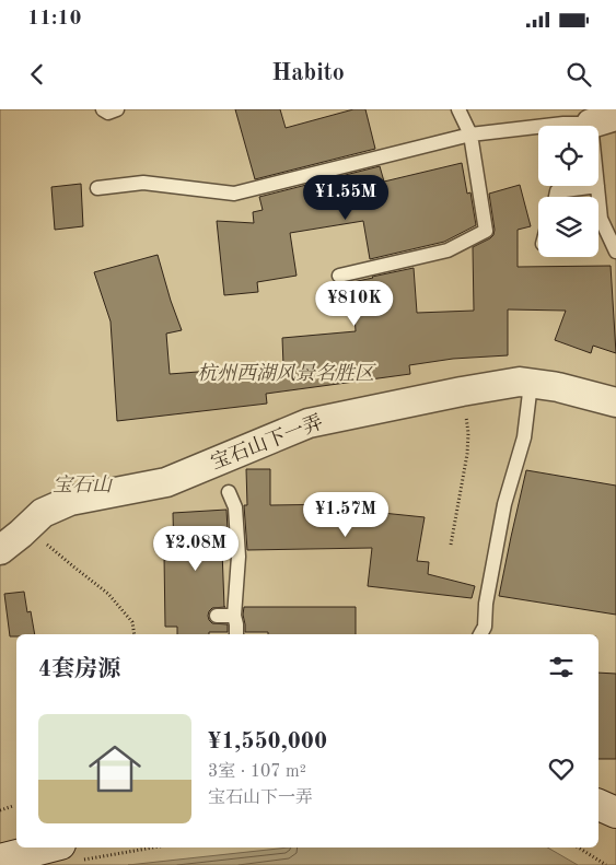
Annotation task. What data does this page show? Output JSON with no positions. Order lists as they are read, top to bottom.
{
  "streets": {
    "street": ["宝石山下一弄"]
  },
  "parks": ["杭州西湖风景名胜区", "宝石山"],
  "page": {
    "status": "11:10",
    "header": "Habito",
    "price": [
      "¥1.55M",
      "¥810K",
      "¥1.57M",
      "¥2.08M"
    ],
    "heading": "4套房源",
    "list": [
      {
        "name": "¥1,550,000",
        "note": "3室 · 107 m² · 宝石山下一弄"
      }
    ]
  }
}
